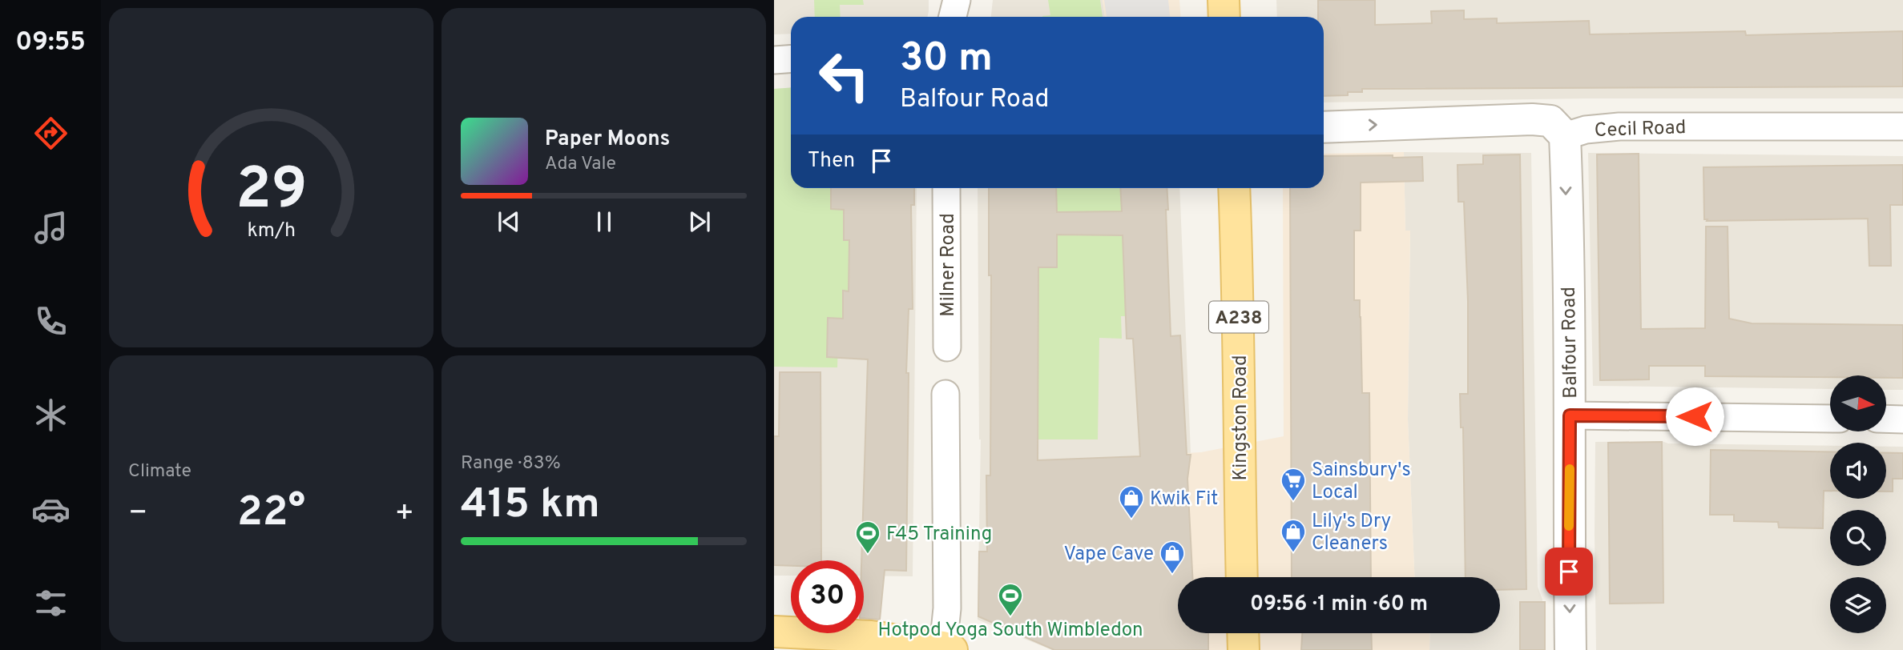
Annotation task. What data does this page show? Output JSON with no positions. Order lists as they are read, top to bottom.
{
  "streets": {
    "main road": ["A238", "Kingston Road"],
    "street": ["Cecil Road", "Milner Road", "Balfour Road"]
  },
  "crossings": [
    ["Cecil Road", "Balfour Road"]
  ],
  "one_way": ["Cecil Road", "Balfour Road"],
  "places": {
    "supermarket": ["Sainsbury's Local"],
    "shop": ["Kwik Fit", "Lily's Dry Cleaners", "Vape Cave"],
    "sports": ["F45 Training", "Hotpod Yoga South Wimbledon"]
  },
  "north": "right",
  "page": {
    "tabs": "09:55",
    "turn": ["30 m", "Balfour Road"],
    "song": ["Paper Moons", "Ada Vale"],
    "then": "Then",
    "tile": [
      "Climate",
      ["Range · 83%", "415 km"]
    ],
    "heat": ["−", "22°", "+"],
    "limit": "30",
    "trip": "09:56 · 1 min · 60 m",
    "gauge": ["29", "km/h"]
  }
}
